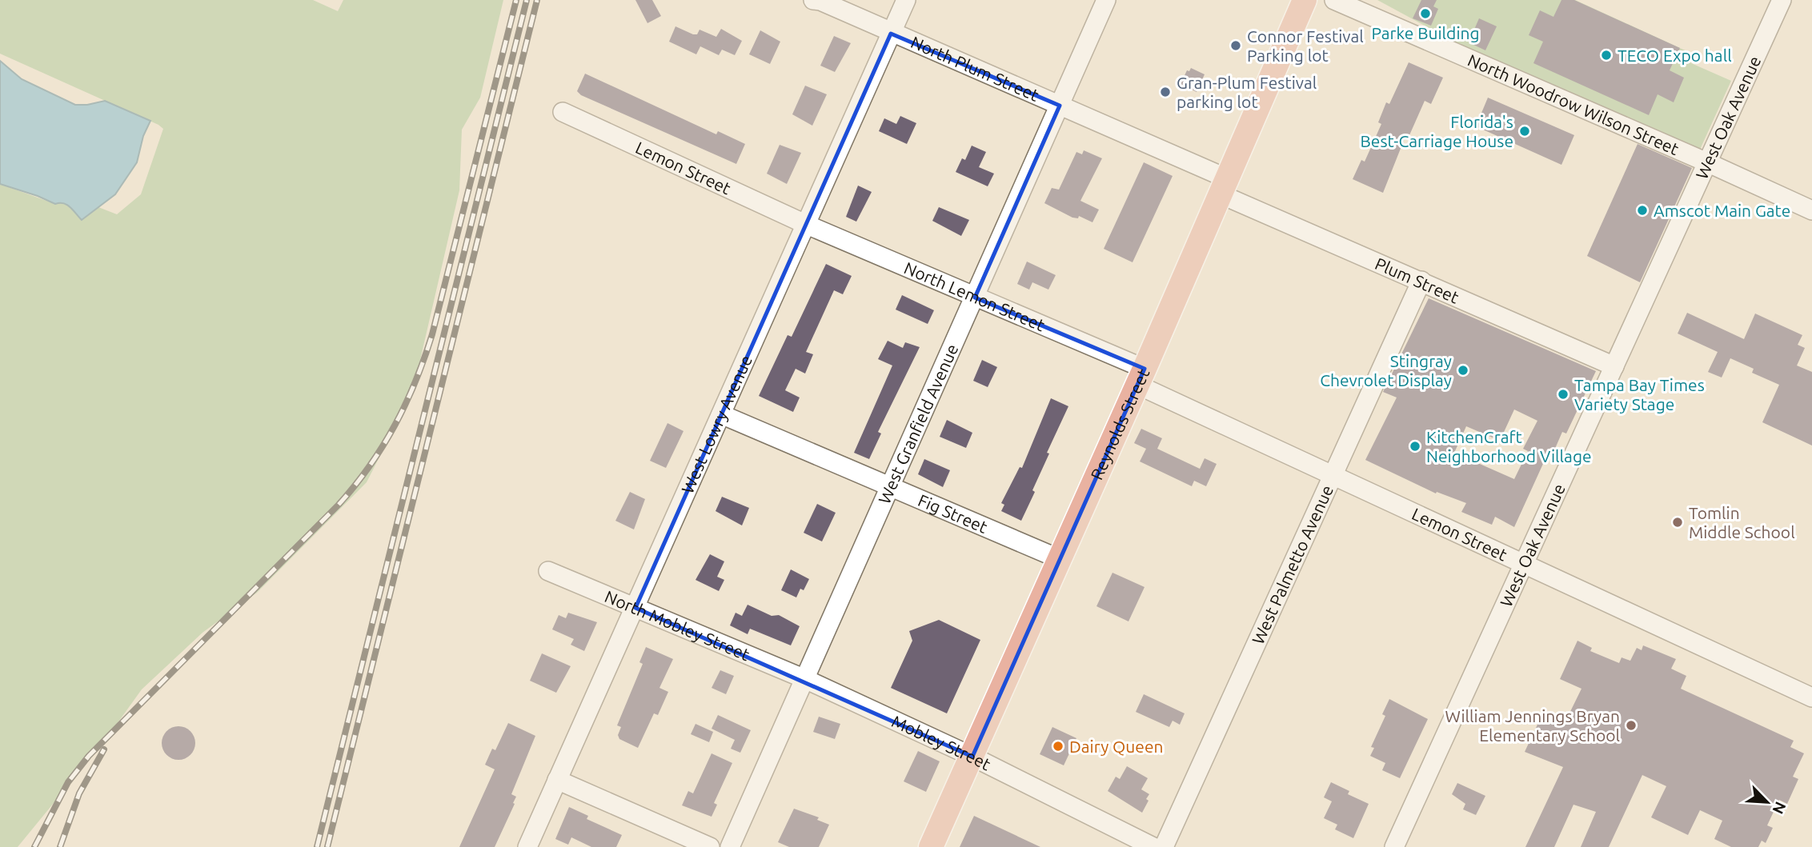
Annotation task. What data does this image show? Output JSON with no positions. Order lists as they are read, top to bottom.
{
  "streets": {
    "main road": ["Reynolds Street"],
    "street": [
      "North Plum Street",
      "North Woodrow Wilson Street",
      "West Oak Avenue",
      "Lemon Street",
      "Plum Street",
      "North Lemon Street",
      "West Granfield Avenue",
      "West Lowry Avenue",
      "Fig Street",
      "West Palmetto Avenue",
      "North Mobley Street",
      "Mobley Street"
    ]
  },
  "crossings": [
    ["North Plum Street", "Plum Street"],
    ["North Plum Street", "West Granfield Avenue"],
    ["North Plum Street", "West Lowry Avenue"],
    ["North Woodrow Wilson Street", "West Oak Avenue"],
    ["West Oak Avenue", "Lemon Street"],
    ["West Oak Avenue", "Plum Street"],
    ["Lemon Street", "North Lemon Street"],
    ["Lemon Street", "West Lowry Avenue"],
    ["Lemon Street", "Reynolds Street"],
    ["Lemon Street", "West Palmetto Avenue"],
    ["Plum Street", "West Granfield Avenue"],
    ["Plum Street", "Reynolds Street"],
    ["Plum Street", "West Palmetto Avenue"],
    ["North Lemon Street", "West Granfield Avenue"],
    ["North Lemon Street", "West Lowry Avenue"],
    ["North Lemon Street", "Reynolds Street"],
    ["West Granfield Avenue", "Fig Street"],
    ["West Granfield Avenue", "North Mobley Street"],
    ["West Granfield Avenue", "Mobley Street"],
    ["West Lowry Avenue", "Fig Street"],
    ["West Lowry Avenue", "North Mobley Street"],
    ["Reynolds Street", "Fig Street"],
    ["Reynolds Street", "Mobley Street"],
    ["North Mobley Street", "Mobley Street"]
  ],
  "places": [
    "Parke Building",
    "Connor Festival Parking lot",
    "TECO Expo hall",
    "Gran-Plum Festival parking lot",
    "Florida's Best-Carriage House",
    "Amscot Main Gate",
    "Stingray Chevrolet Display",
    "Tampa Bay Times Variety Stage",
    "KitchenCraft Neighborhood Village",
    "Tomlin Middle School",
    "William Jennings Bryan Elementary School",
    "Dairy Queen"
  ],
  "north": "bottom right"
}
